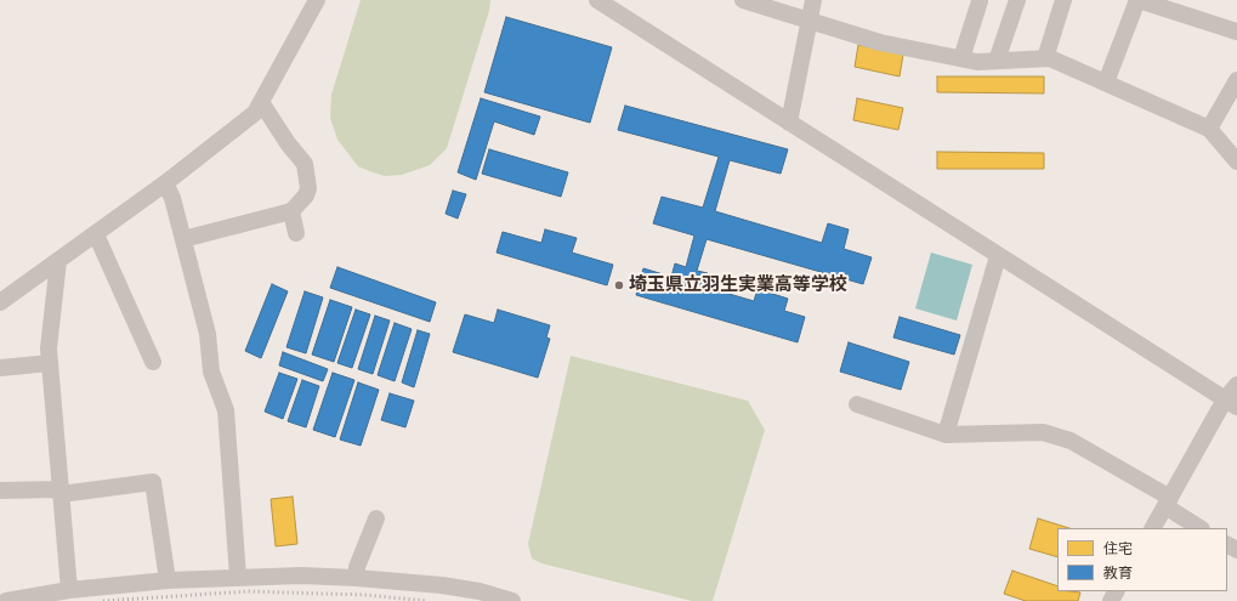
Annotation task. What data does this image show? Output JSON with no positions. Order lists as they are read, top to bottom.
{
  "places": ["埼玉県立羽生実業高等学校"],
  "legend": ["住宅", "教育"]
}
